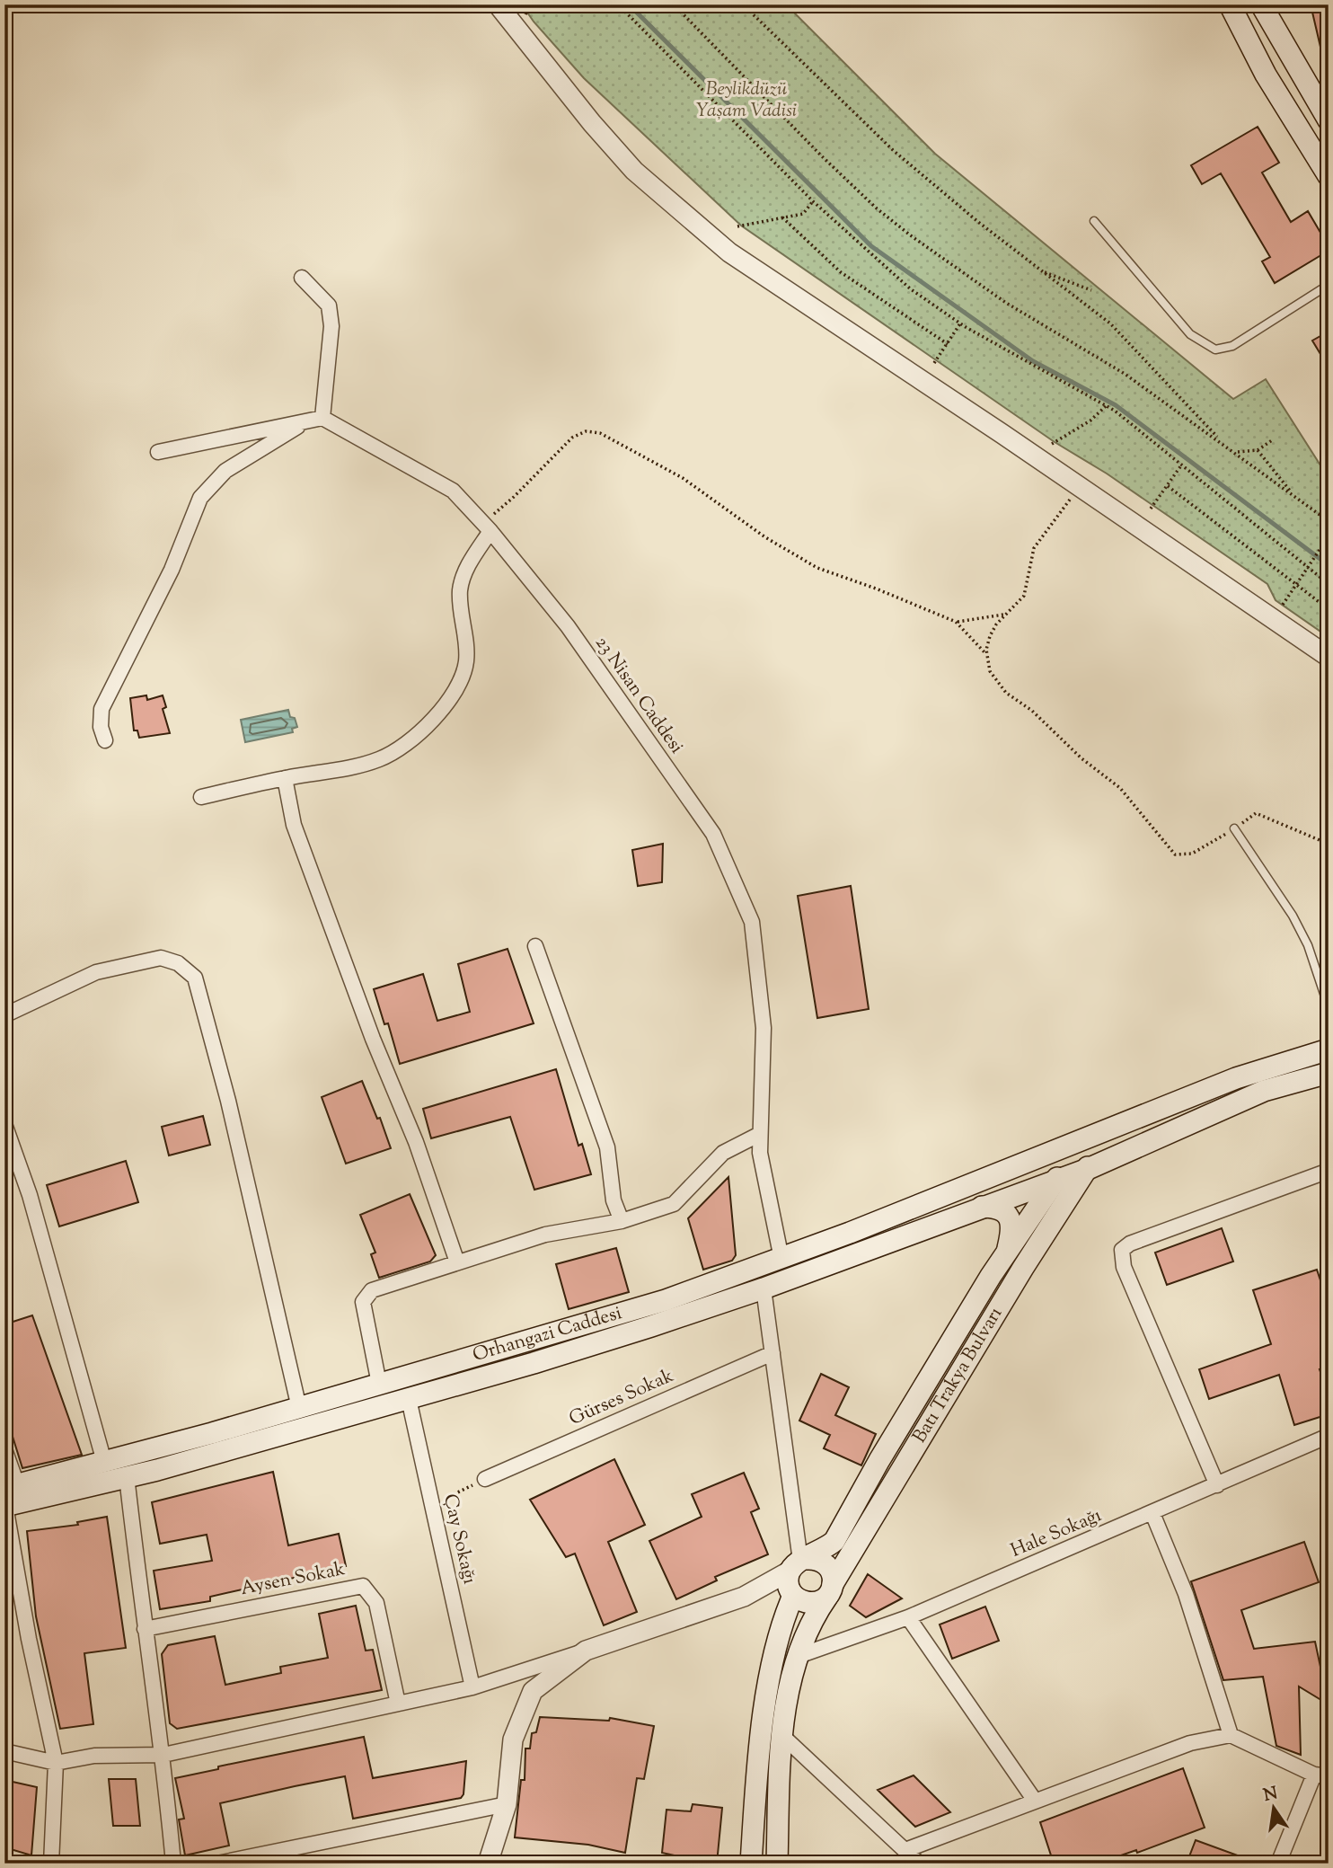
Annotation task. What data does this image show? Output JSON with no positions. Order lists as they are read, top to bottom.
{
  "streets": {
    "main road": ["Orhangazi Caddesi", "Batı Trakya Bulvarı"],
    "street": [
      "23 Nisan Caddesi",
      "Gürses Sokak",
      "Hale Sokağı",
      "Çay Sokağı",
      "Aysen Sokak"
    ]
  },
  "crossings": [
    ["23 Nisan Caddesi", "Orhangazi Caddesi"],
    ["Orhangazi Caddesi", "Batı Trakya Bulvarı"],
    ["Orhangazi Caddesi", "Çay Sokağı"],
    ["Batı Trakya Bulvarı", "Hale Sokağı"]
  ],
  "parks": ["Beylikdüzü Yaşam Vadisi"],
  "north": "top"
}
